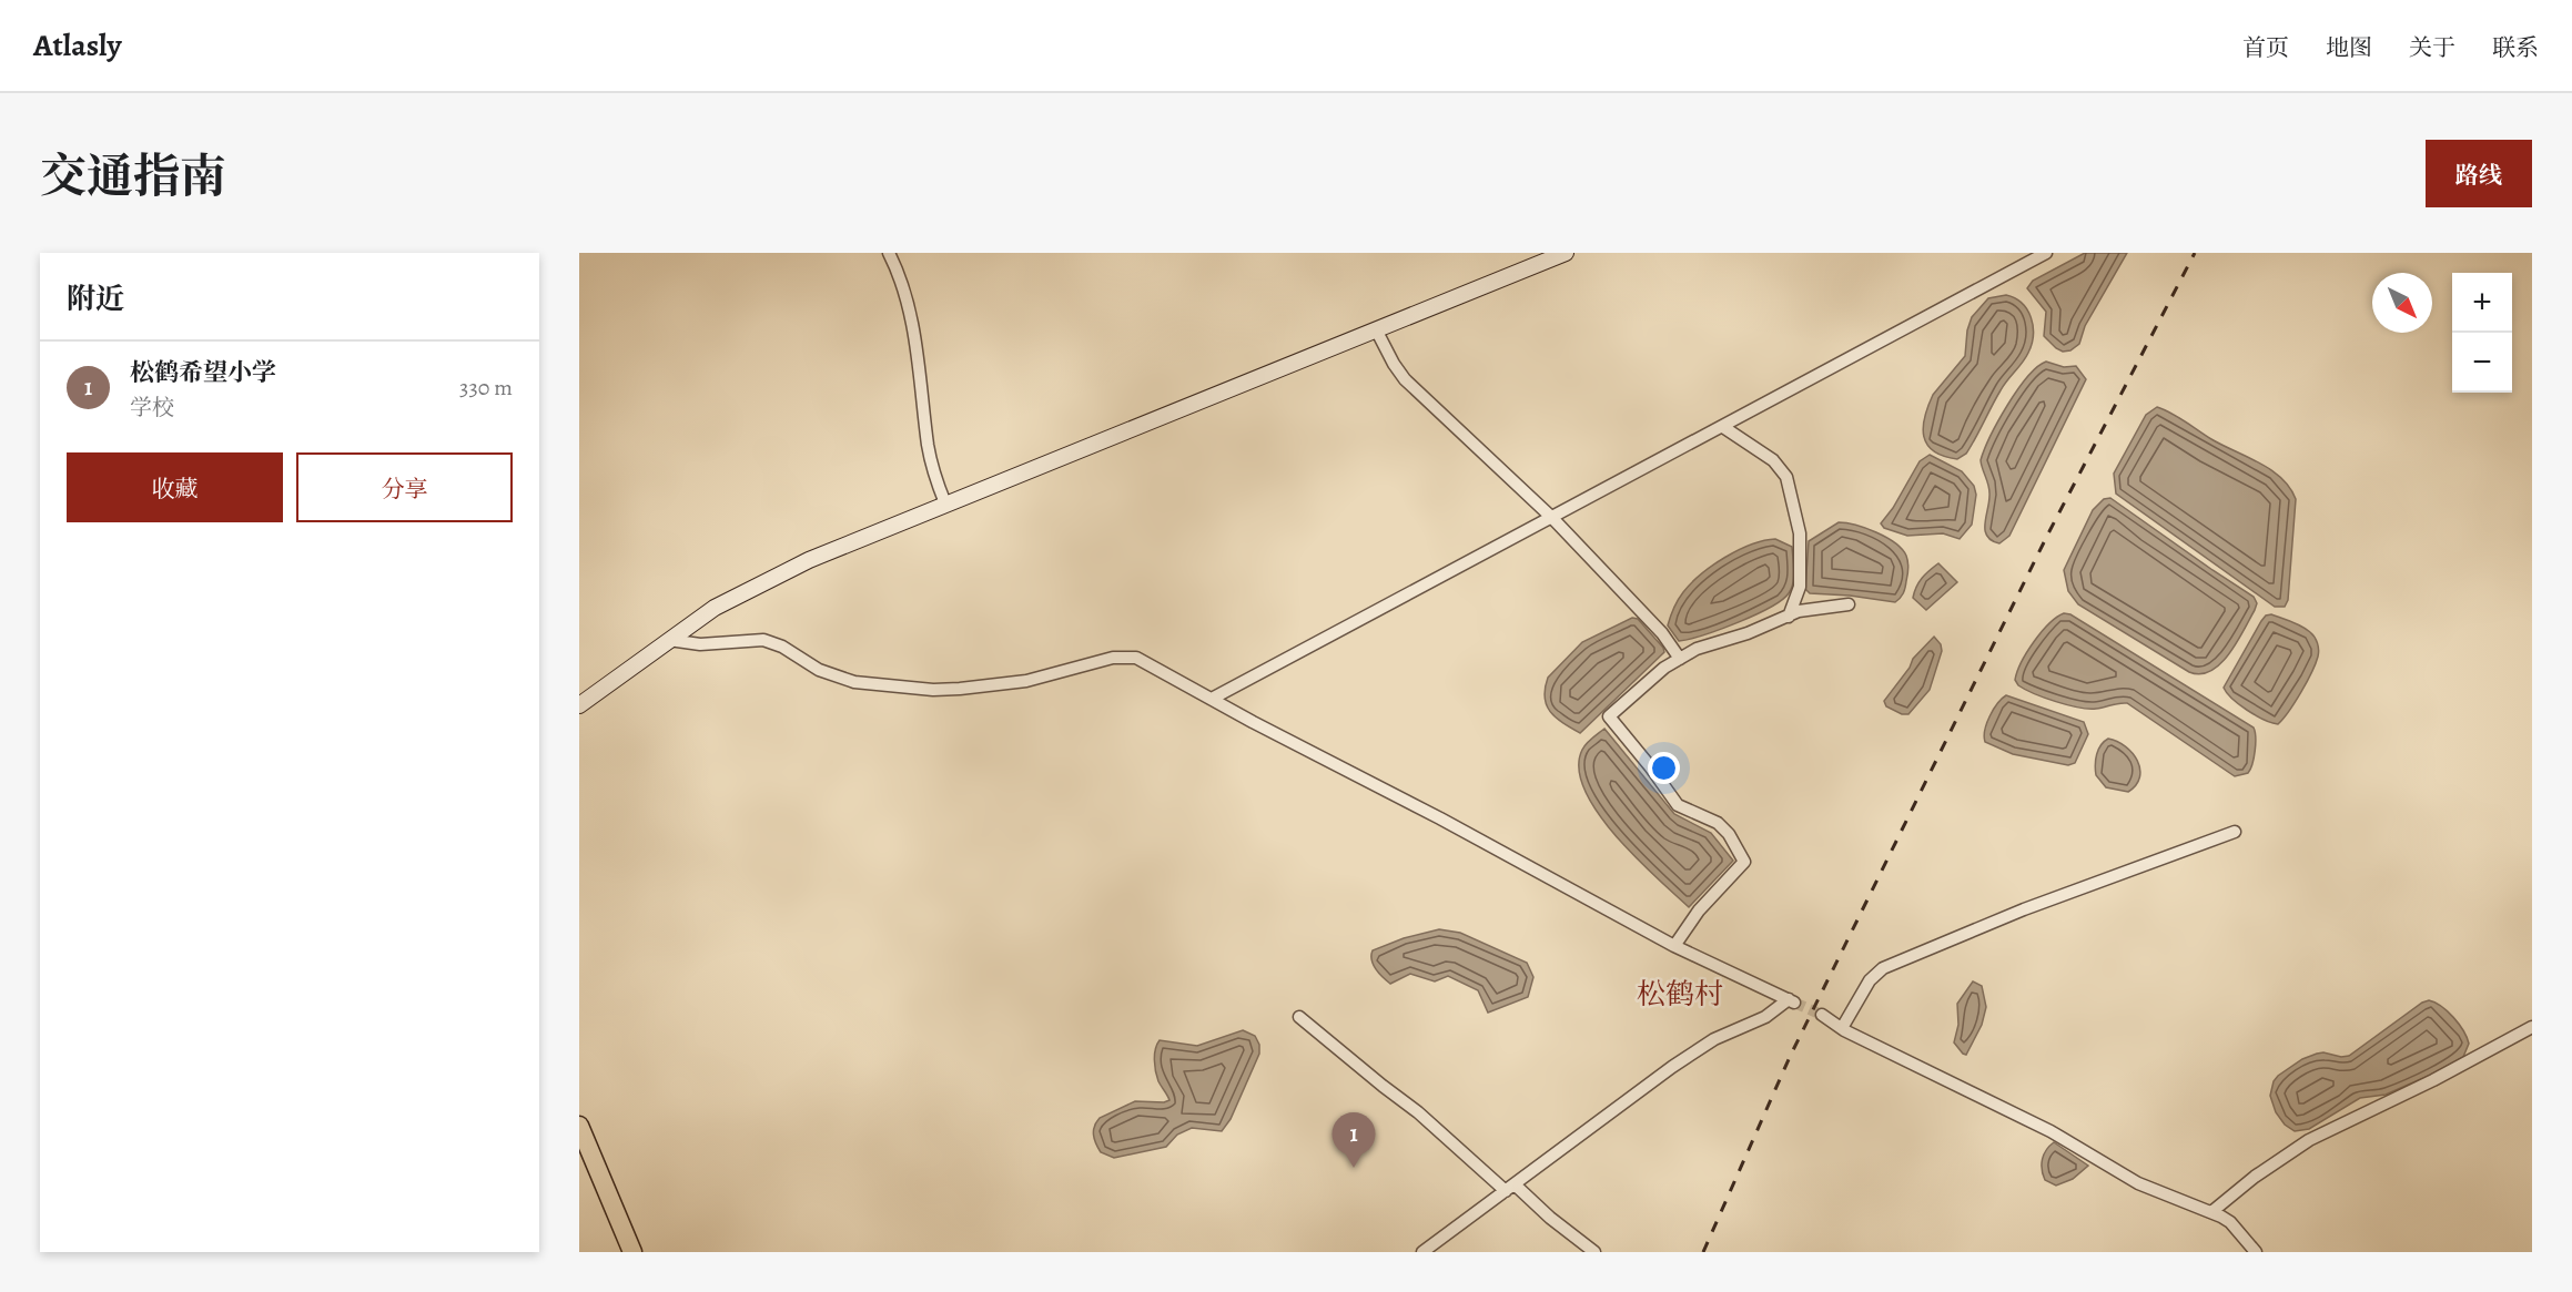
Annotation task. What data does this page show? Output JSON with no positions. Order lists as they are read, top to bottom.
{
  "districts": ["松鹤村"],
  "north": "bottom right",
  "page": {
    "header": "Atlasly",
    "nav": [
      "首页",
      "地图",
      "关于",
      "联系"
    ],
    "title": "交通指南",
    "buttons": [
      "路线",
      ["收藏", "分享"]
    ],
    "heading": "附近",
    "map_buttons": ["+", "−"],
    "list": [
      {
        "mark": "1",
        "name": "松鹤希望小学",
        "note": "学校",
        "value": "330 m"
      }
    ],
    "pins": "1"
  }
}
